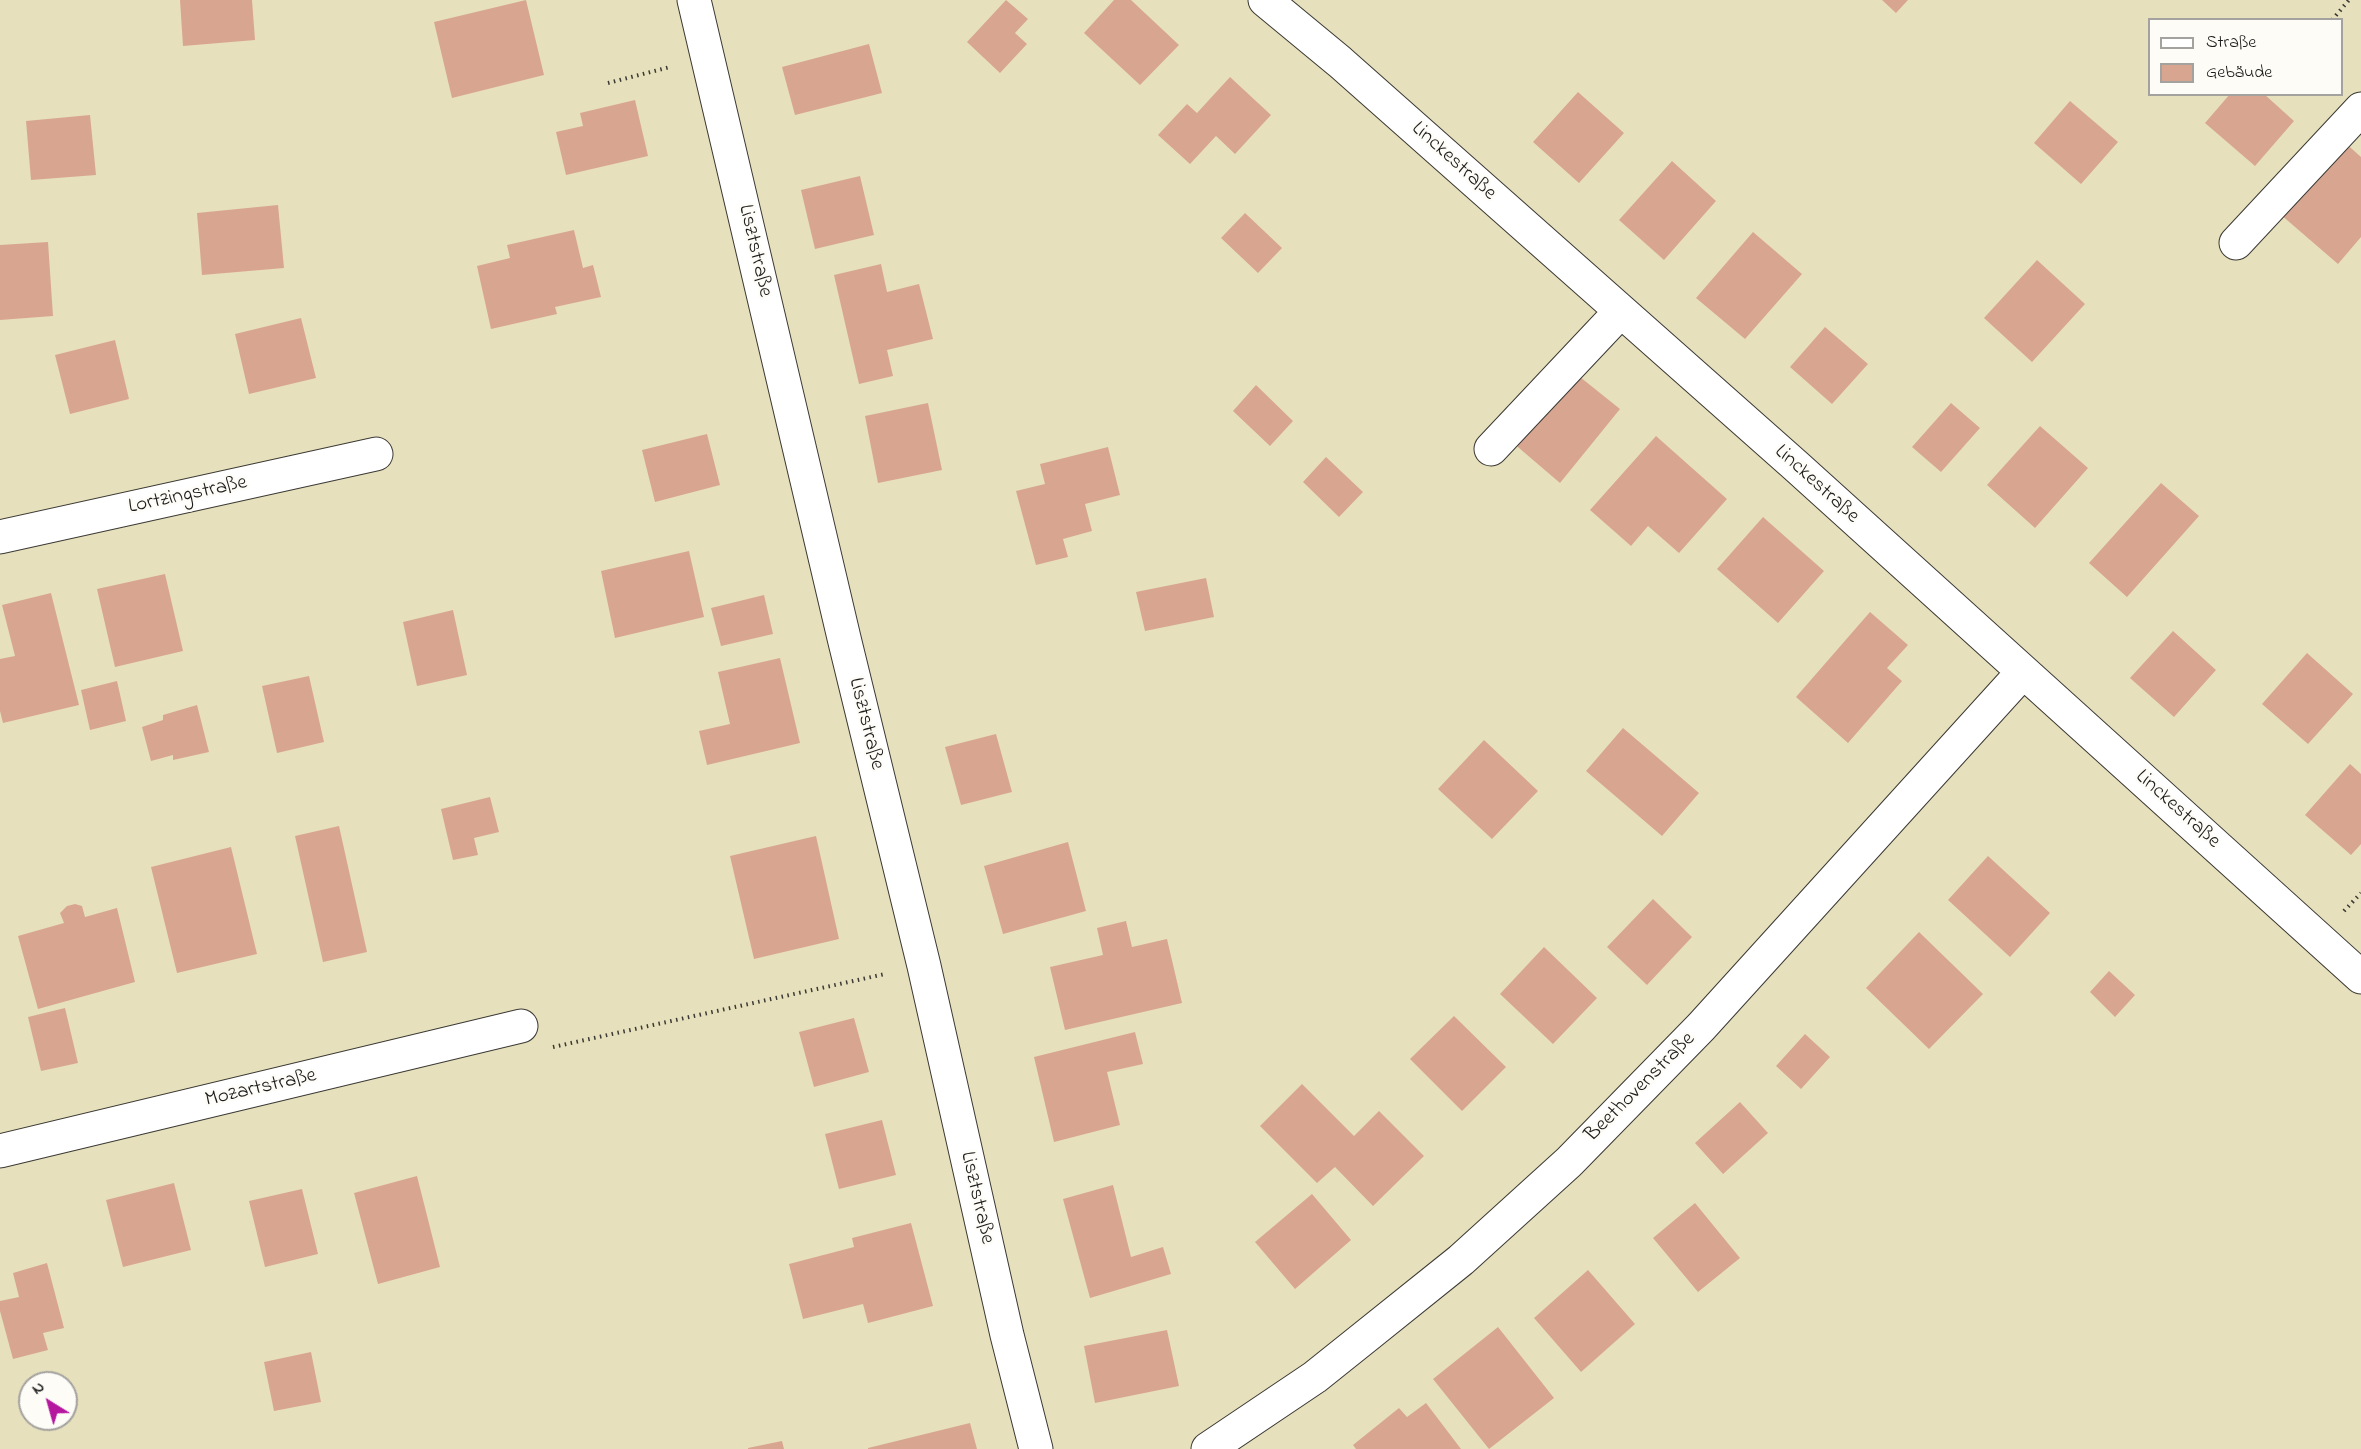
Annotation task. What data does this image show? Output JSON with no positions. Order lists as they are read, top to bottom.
{
  "streets": {
    "street": [
      "Linckestraße",
      "Lisztstraße",
      "Lortzingstraße",
      "Beethovenstraße",
      "Mozartstraße"
    ]
  },
  "crossings": [
    ["Linckestraße", "Beethovenstraße"]
  ],
  "legend": ["Straße", "Gebäude"],
  "north": "top left"
}
